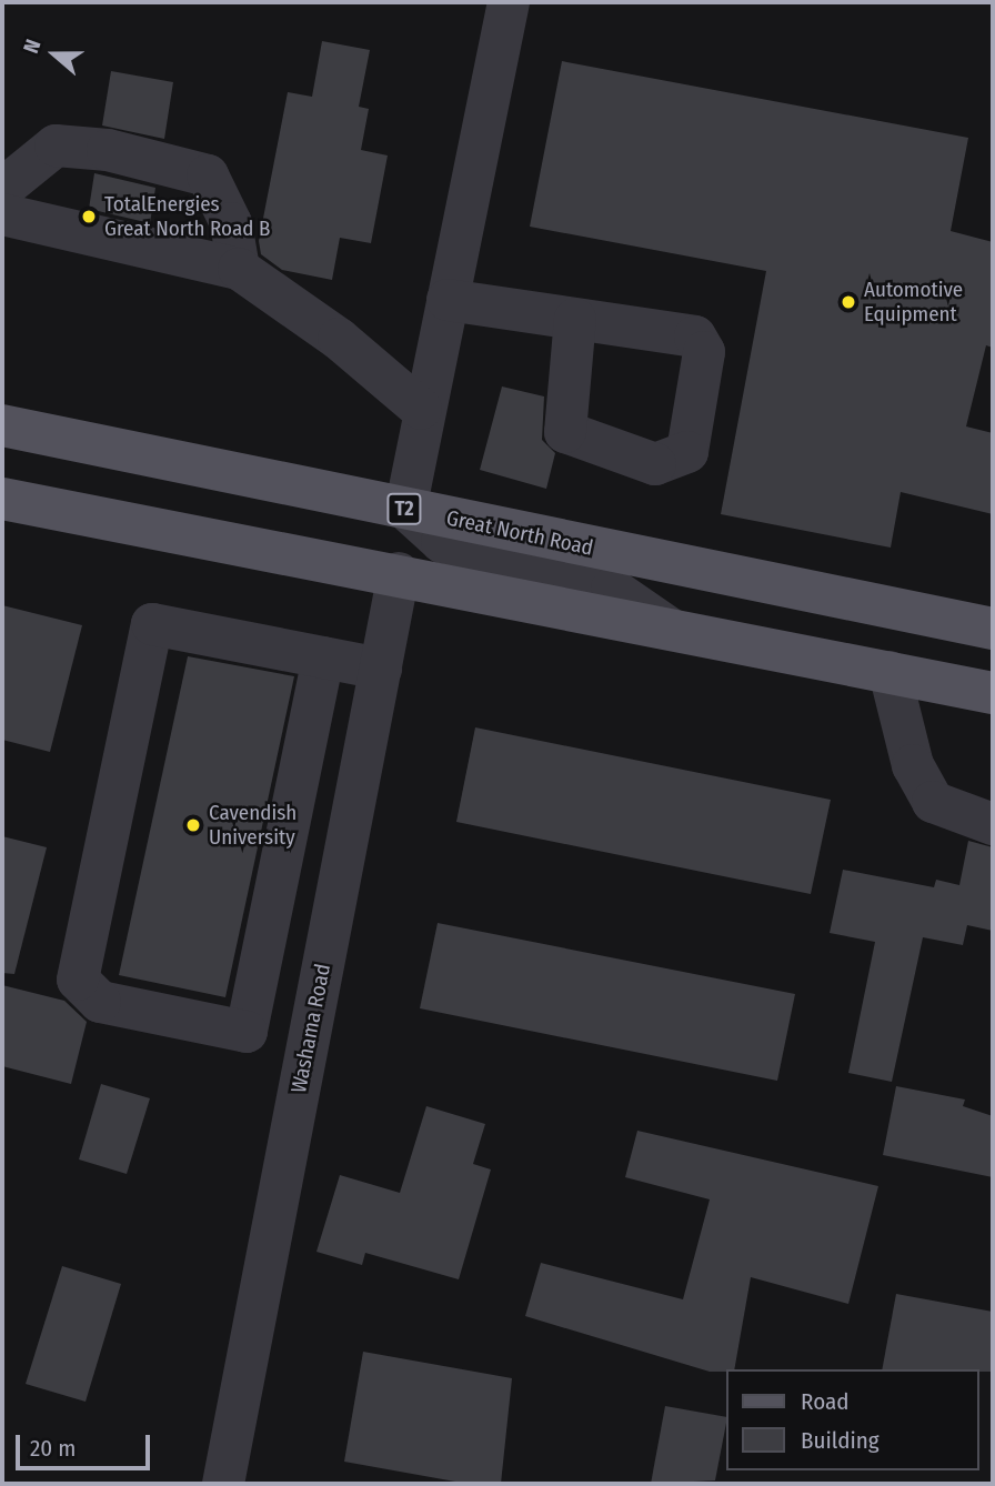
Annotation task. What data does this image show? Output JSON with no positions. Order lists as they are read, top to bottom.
{
  "streets": {
    "main road": ["T2", "Great North Road"],
    "street": ["Washama Road"]
  },
  "places": ["TotalEnergies Great North Road B", "Automotive Equipment", "Cavendish University"],
  "legend": ["Road", "Building"],
  "scale_bar": "20 m",
  "north": "left"
}
